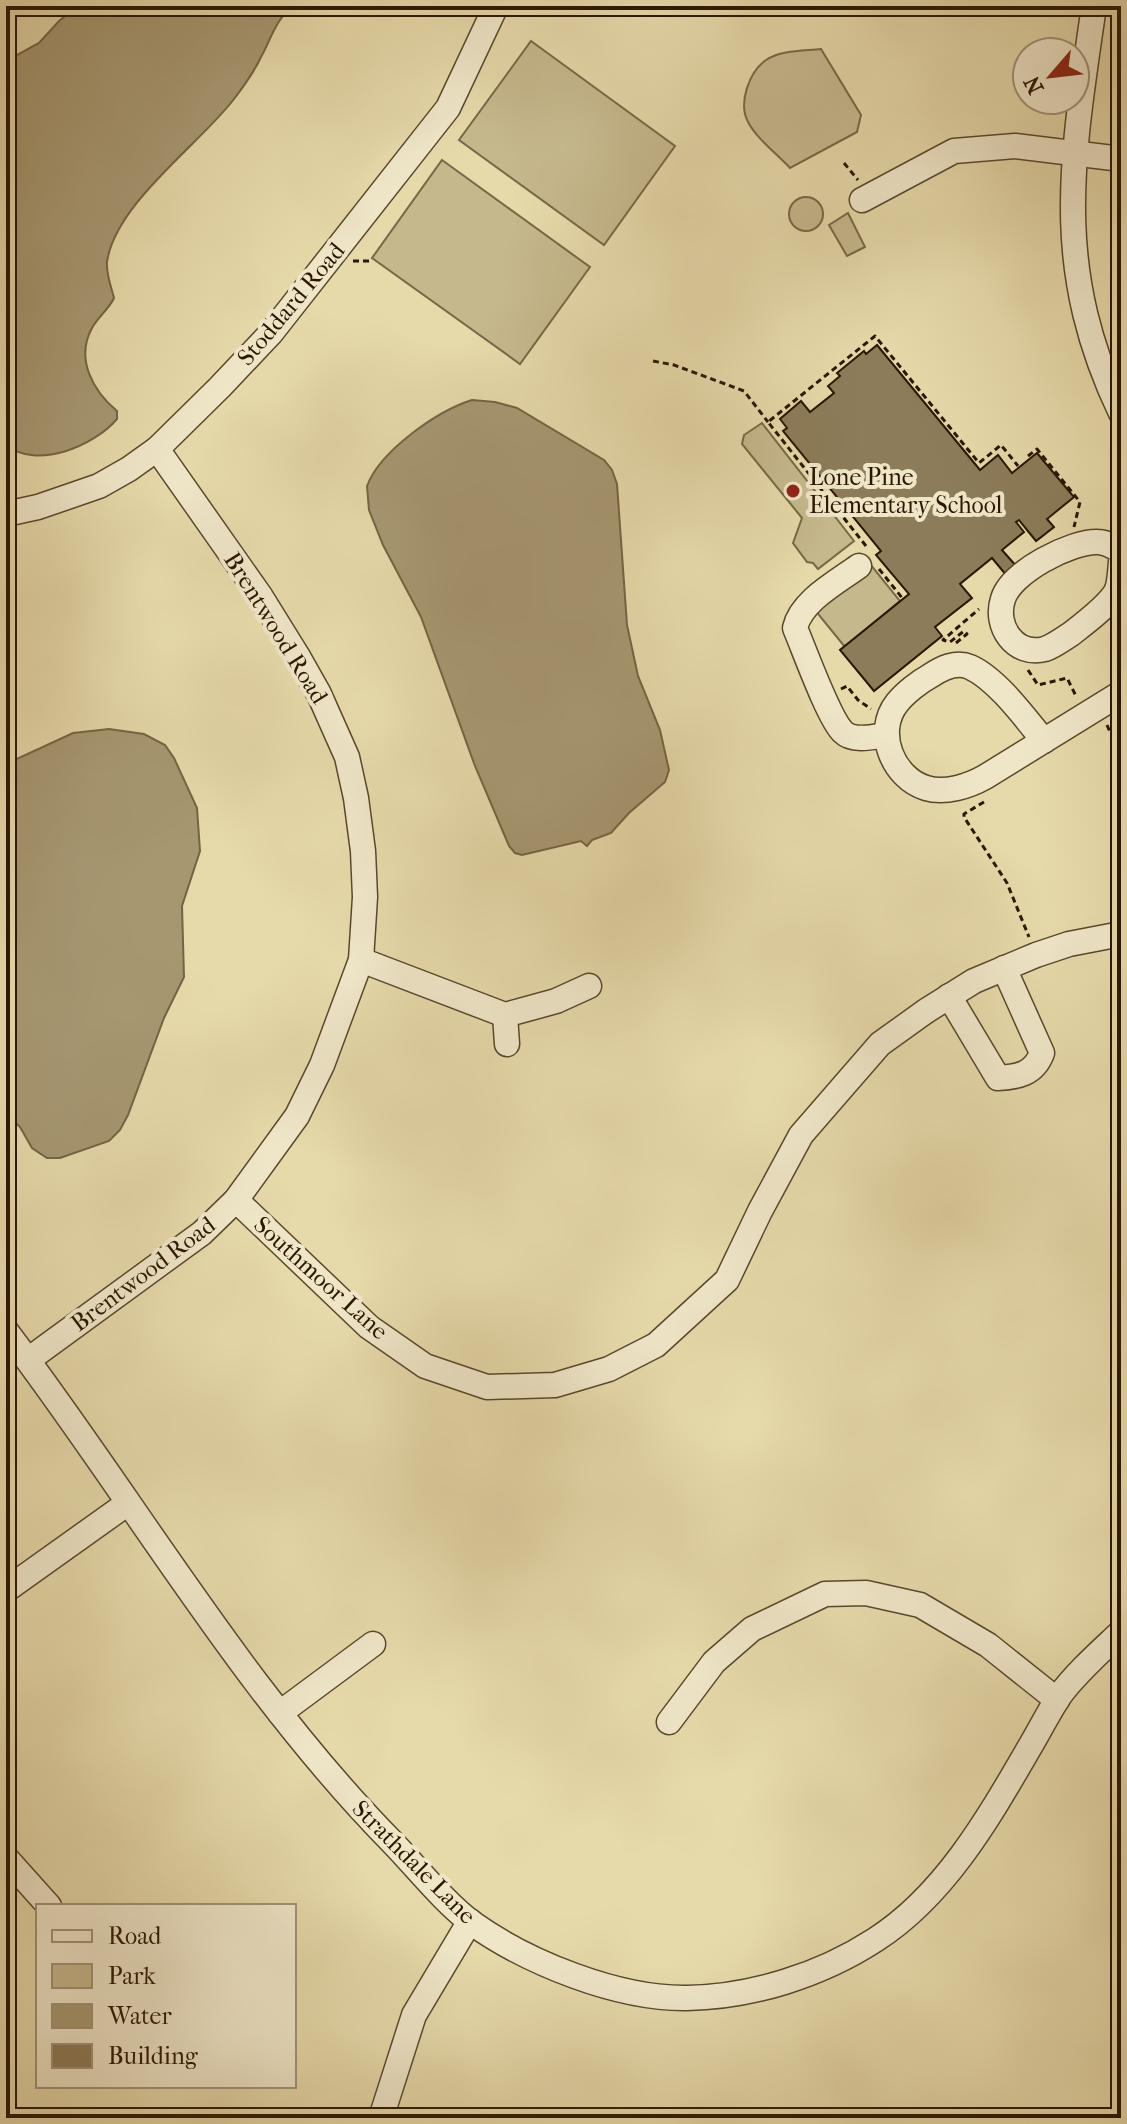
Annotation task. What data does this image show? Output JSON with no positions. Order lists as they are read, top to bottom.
{
  "streets": {
    "street": [
      "Stoddard Road",
      "Brentwood Road",
      "Southmoor Lane",
      "Strathdale Lane"
    ]
  },
  "crossings": [
    ["Stoddard Road", "Brentwood Road"],
    ["Brentwood Road", "Southmoor Lane"],
    ["Brentwood Road", "Strathdale Lane"]
  ],
  "places": ["Lone Pine Elementary School"],
  "legend": [
    "Road",
    "Park",
    "Water",
    "Building"
  ],
  "north": "bottom left"
}
